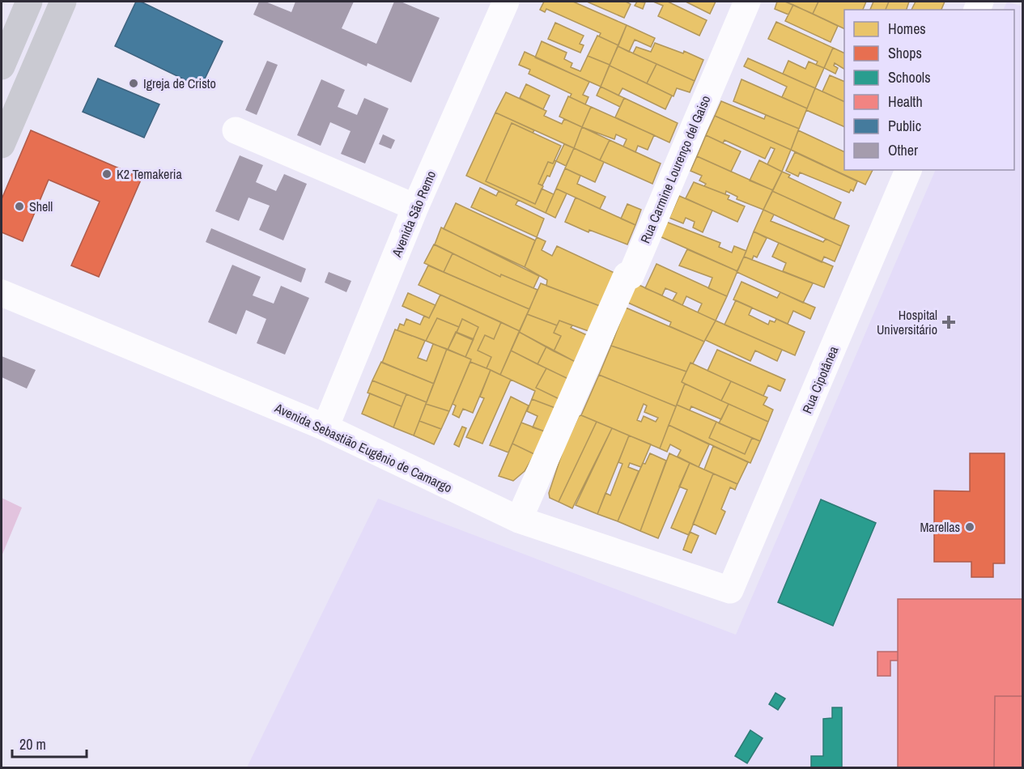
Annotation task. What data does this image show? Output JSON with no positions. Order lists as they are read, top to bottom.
{
  "streets": {
    "street": [
      "Rua Carmine Lourenço del Gaiso",
      "Avenida São Remo",
      "Rua Cipotânea",
      "Avenida Sebastião Eugênio de Camargo"
    ]
  },
  "crossings": [
    ["Rua Carmine Lourenço del Gaiso", "Avenida Sebastião Eugênio de Camargo"],
    ["Avenida São Remo", "Avenida Sebastião Eugênio de Camargo"],
    ["Rua Cipotânea", "Avenida Sebastião Eugênio de Camargo"]
  ],
  "places": {
    "other": [
      "Igreja de Cristo",
      "K2 Temakeria",
      "Shell",
      "Marellas"
    ],
    "health": ["Hospital Universitário"]
  },
  "legend": [
    "Homes",
    "Shops",
    "Schools",
    "Health",
    "Public",
    "Other"
  ],
  "scale_bar": "20 m"
}
